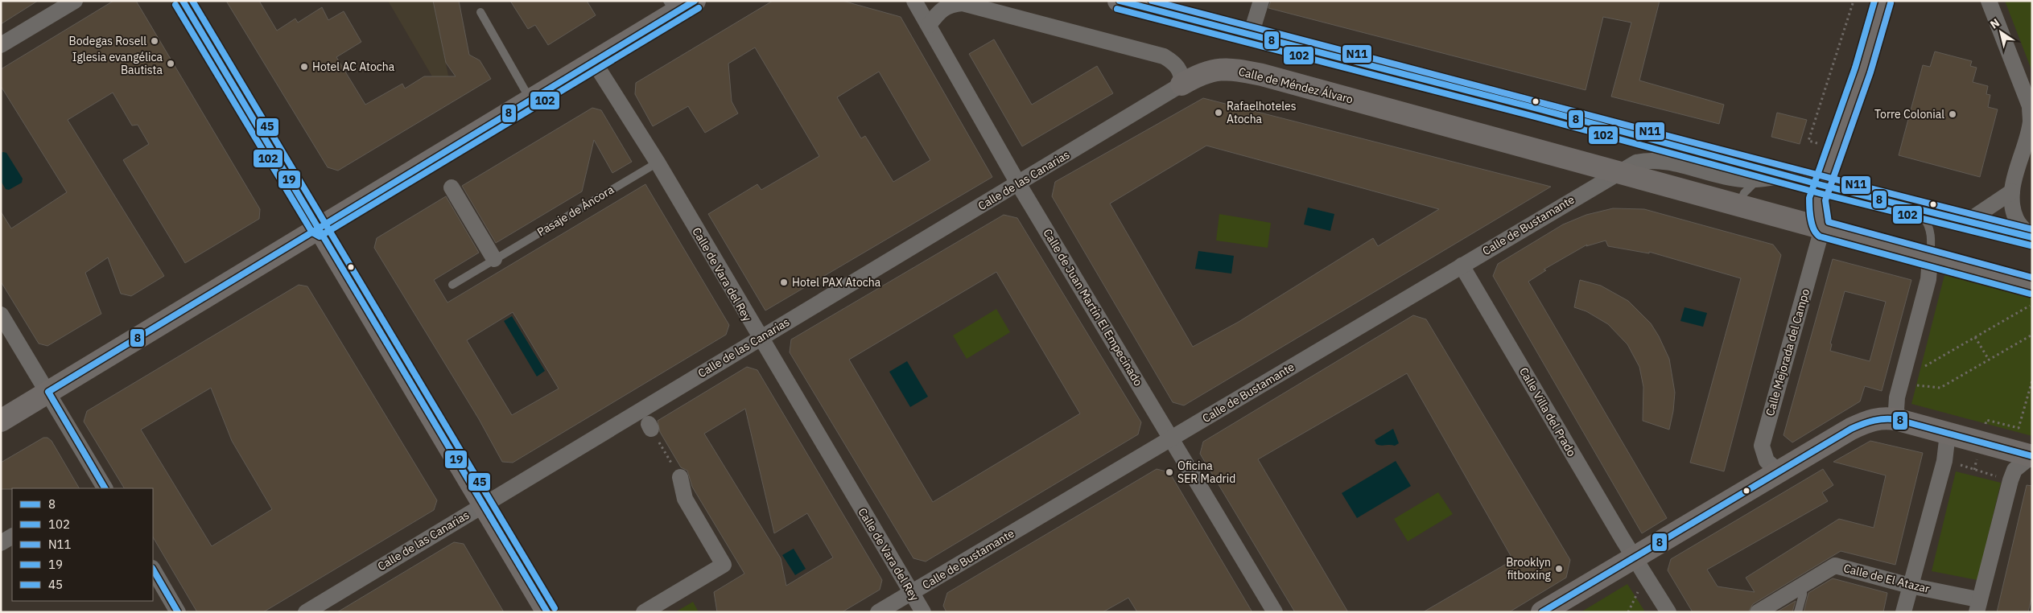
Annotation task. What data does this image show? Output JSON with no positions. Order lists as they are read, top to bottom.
{
  "streets": {
    "main road": ["Calle de Méndez Álvaro"],
    "street": [
      "Calle de las Canarias",
      "Calle de Bustamante",
      "Calle de Vara del Rey",
      "Calle de Juan Martín El Empecinado",
      "Calle Mejorada del Campo",
      "Calle Villa del Prado",
      "Calle de El Atazar"
    ],
    "lane": ["Pasaje de Áncora"]
  },
  "crossings": [
    ["Calle de Méndez Álvaro", "Calle de las Canarias"],
    ["Calle de Méndez Álvaro", "Calle de Bustamante"],
    ["Calle de Méndez Álvaro", "Calle Mejorada del Campo"],
    ["Calle de las Canarias", "Calle de Vara del Rey"],
    ["Calle de las Canarias", "Calle de Juan Martín El Empecinado"],
    ["Pasaje de Áncora", "Calle de Vara del Rey"],
    ["Calle de Bustamante", "Calle de Vara del Rey"],
    ["Calle de Bustamante", "Calle de Juan Martín El Empecinado"],
    ["Calle de Bustamante", "Calle Villa del Prado"]
  ],
  "places": [
    "Bodegas Rosell",
    "Iglesia evangélica Bautista",
    "Hotel AC Atocha",
    "Rafaelhoteles Atocha",
    "Torre Colonial",
    "Hotel PAX Atocha",
    "Oficina SER Madrid",
    "Brooklyn fitboxing"
  ],
  "lines": [
    "transit line 8",
    "transit line 102",
    "transit line N11",
    "transit line 19",
    "transit line 45"
  ],
  "legend": [
    "8",
    "102",
    "N11",
    "19",
    "45"
  ],
  "north": "top left"
}
